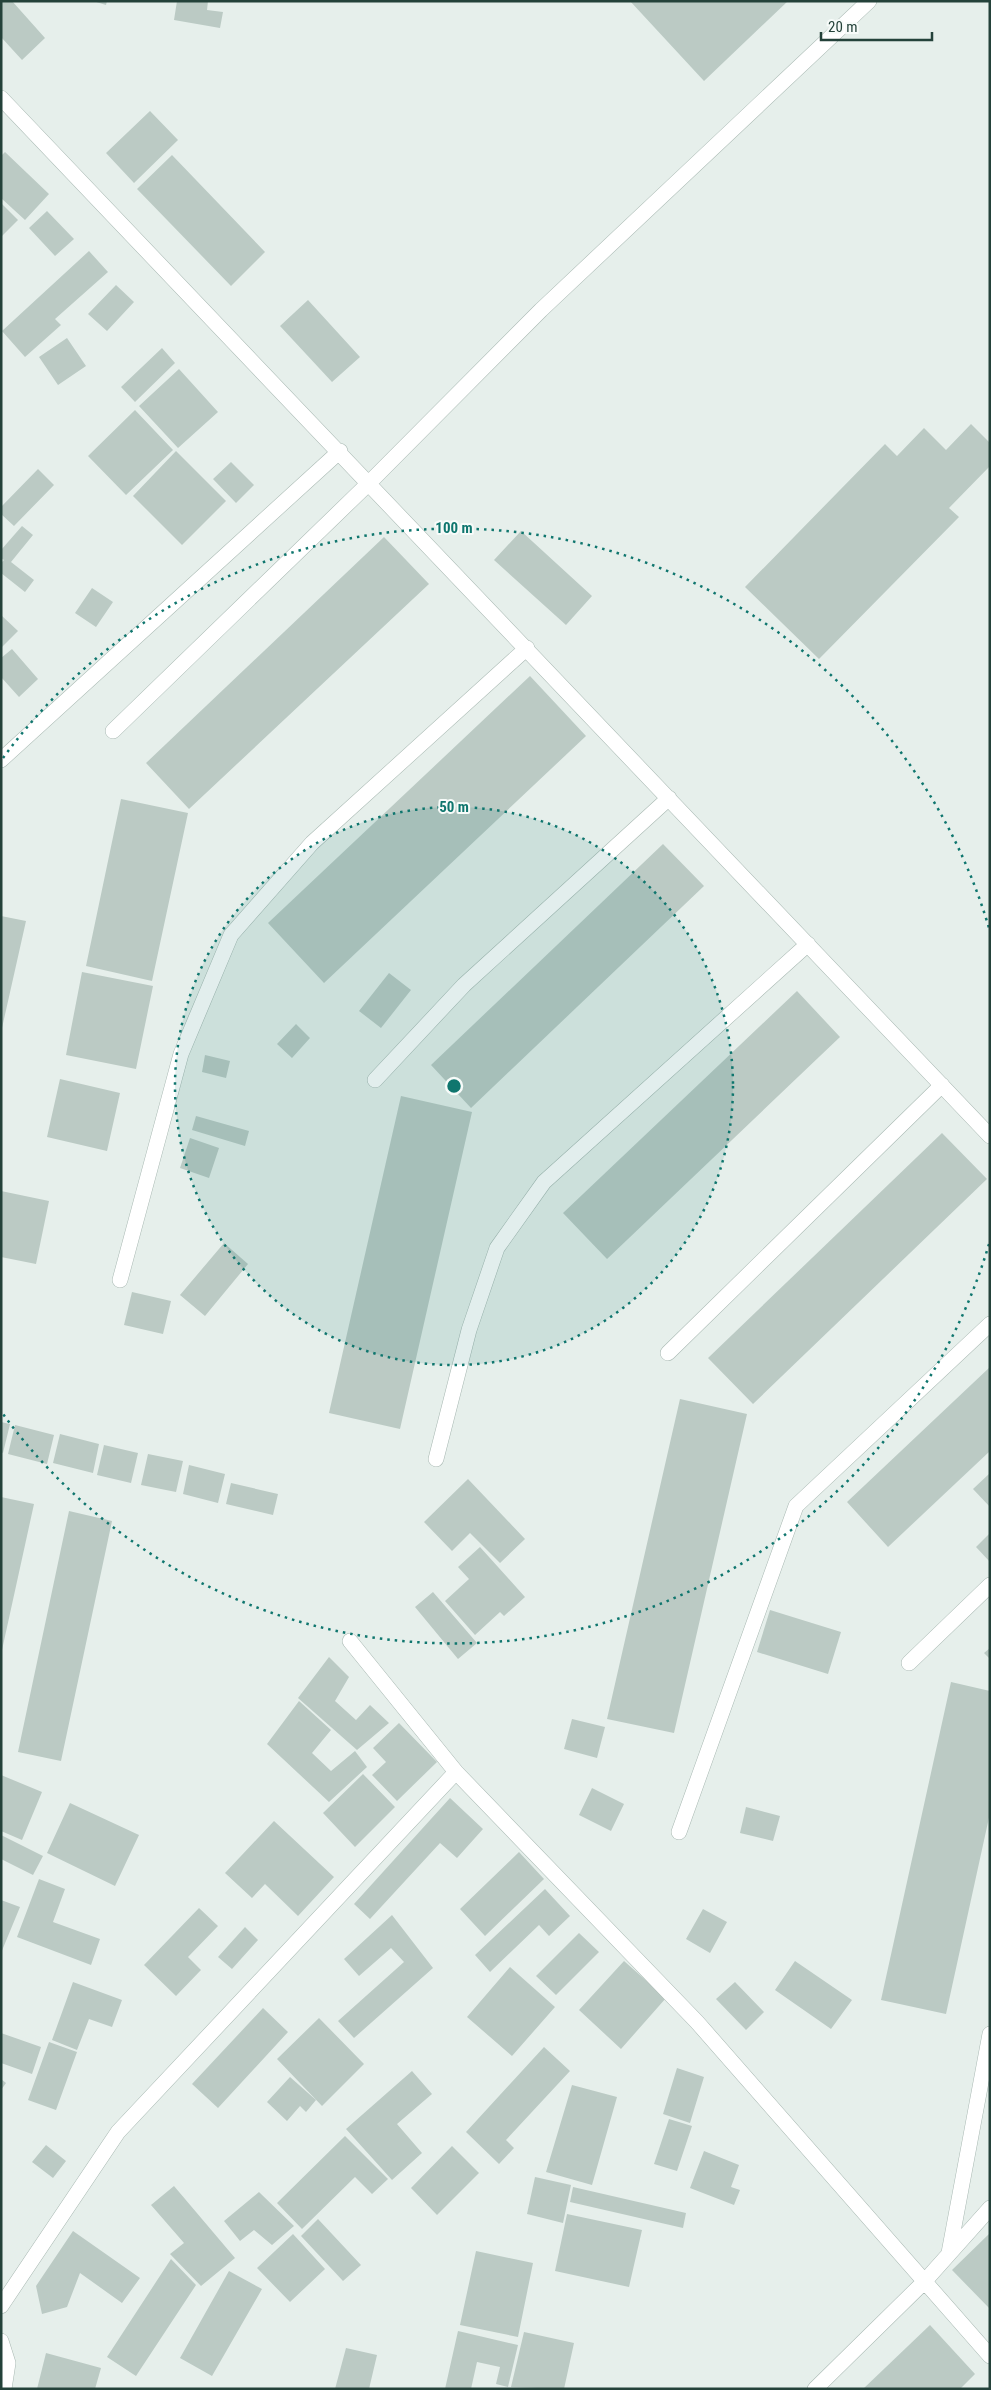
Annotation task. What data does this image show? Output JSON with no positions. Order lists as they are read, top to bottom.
{
  "scale_bar": "20 m",
  "rings": ["100 m", "50 m"]
}
